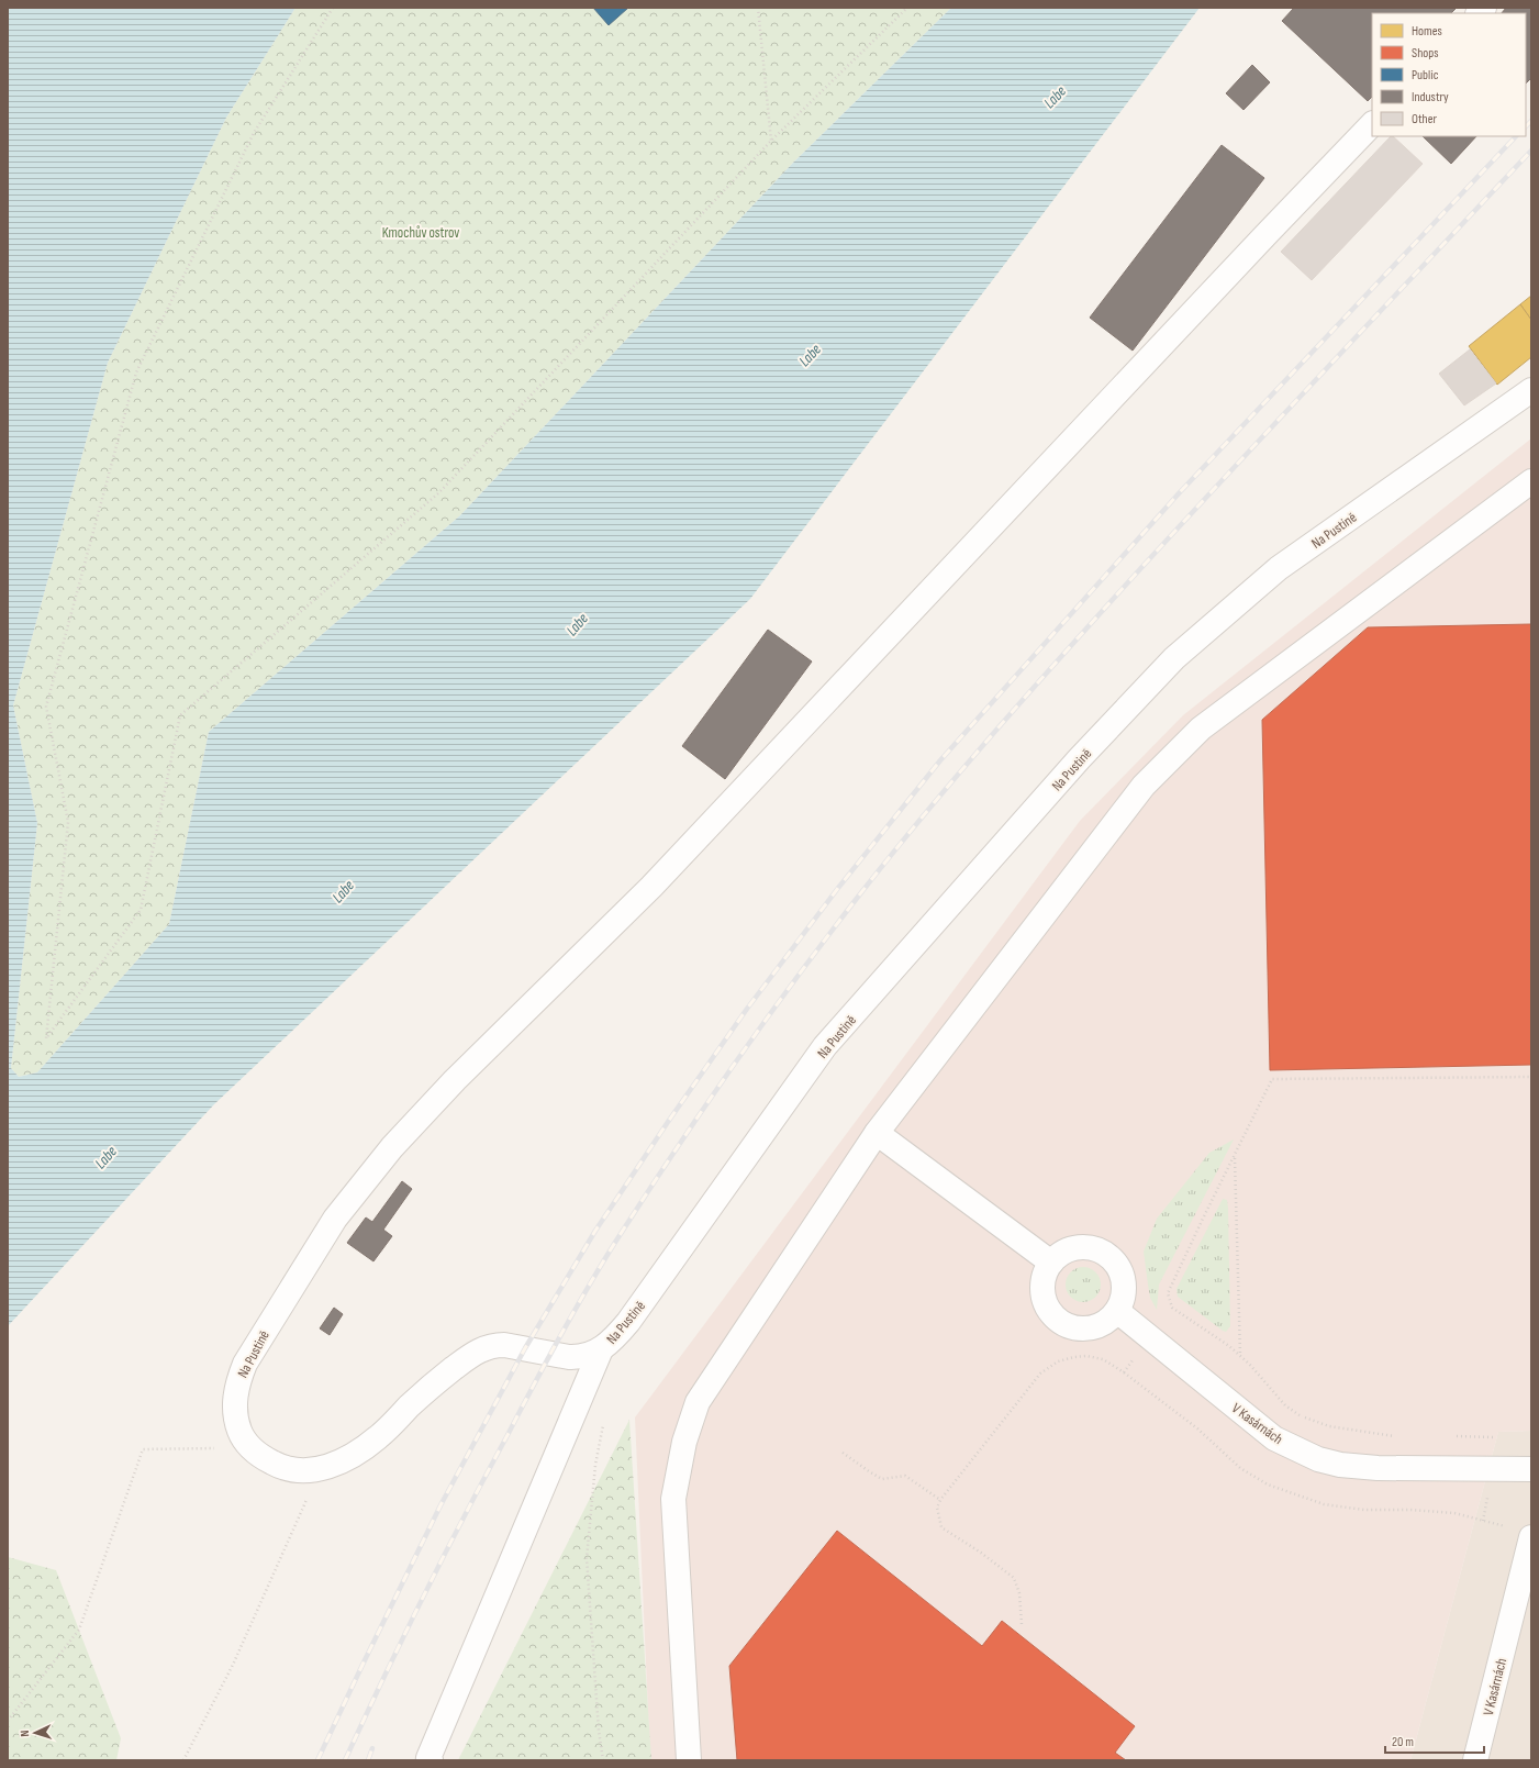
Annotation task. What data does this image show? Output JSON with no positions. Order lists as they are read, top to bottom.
{
  "streets": {
    "street": ["Na Pustině", "V Kasárnách"]
  },
  "water": ["Labe"],
  "parks": ["Kmochův ostrov"],
  "legend": [
    "Homes",
    "Shops",
    "Public",
    "Industry",
    "Other"
  ],
  "scale_bar": "20 m",
  "north": "left"
}
